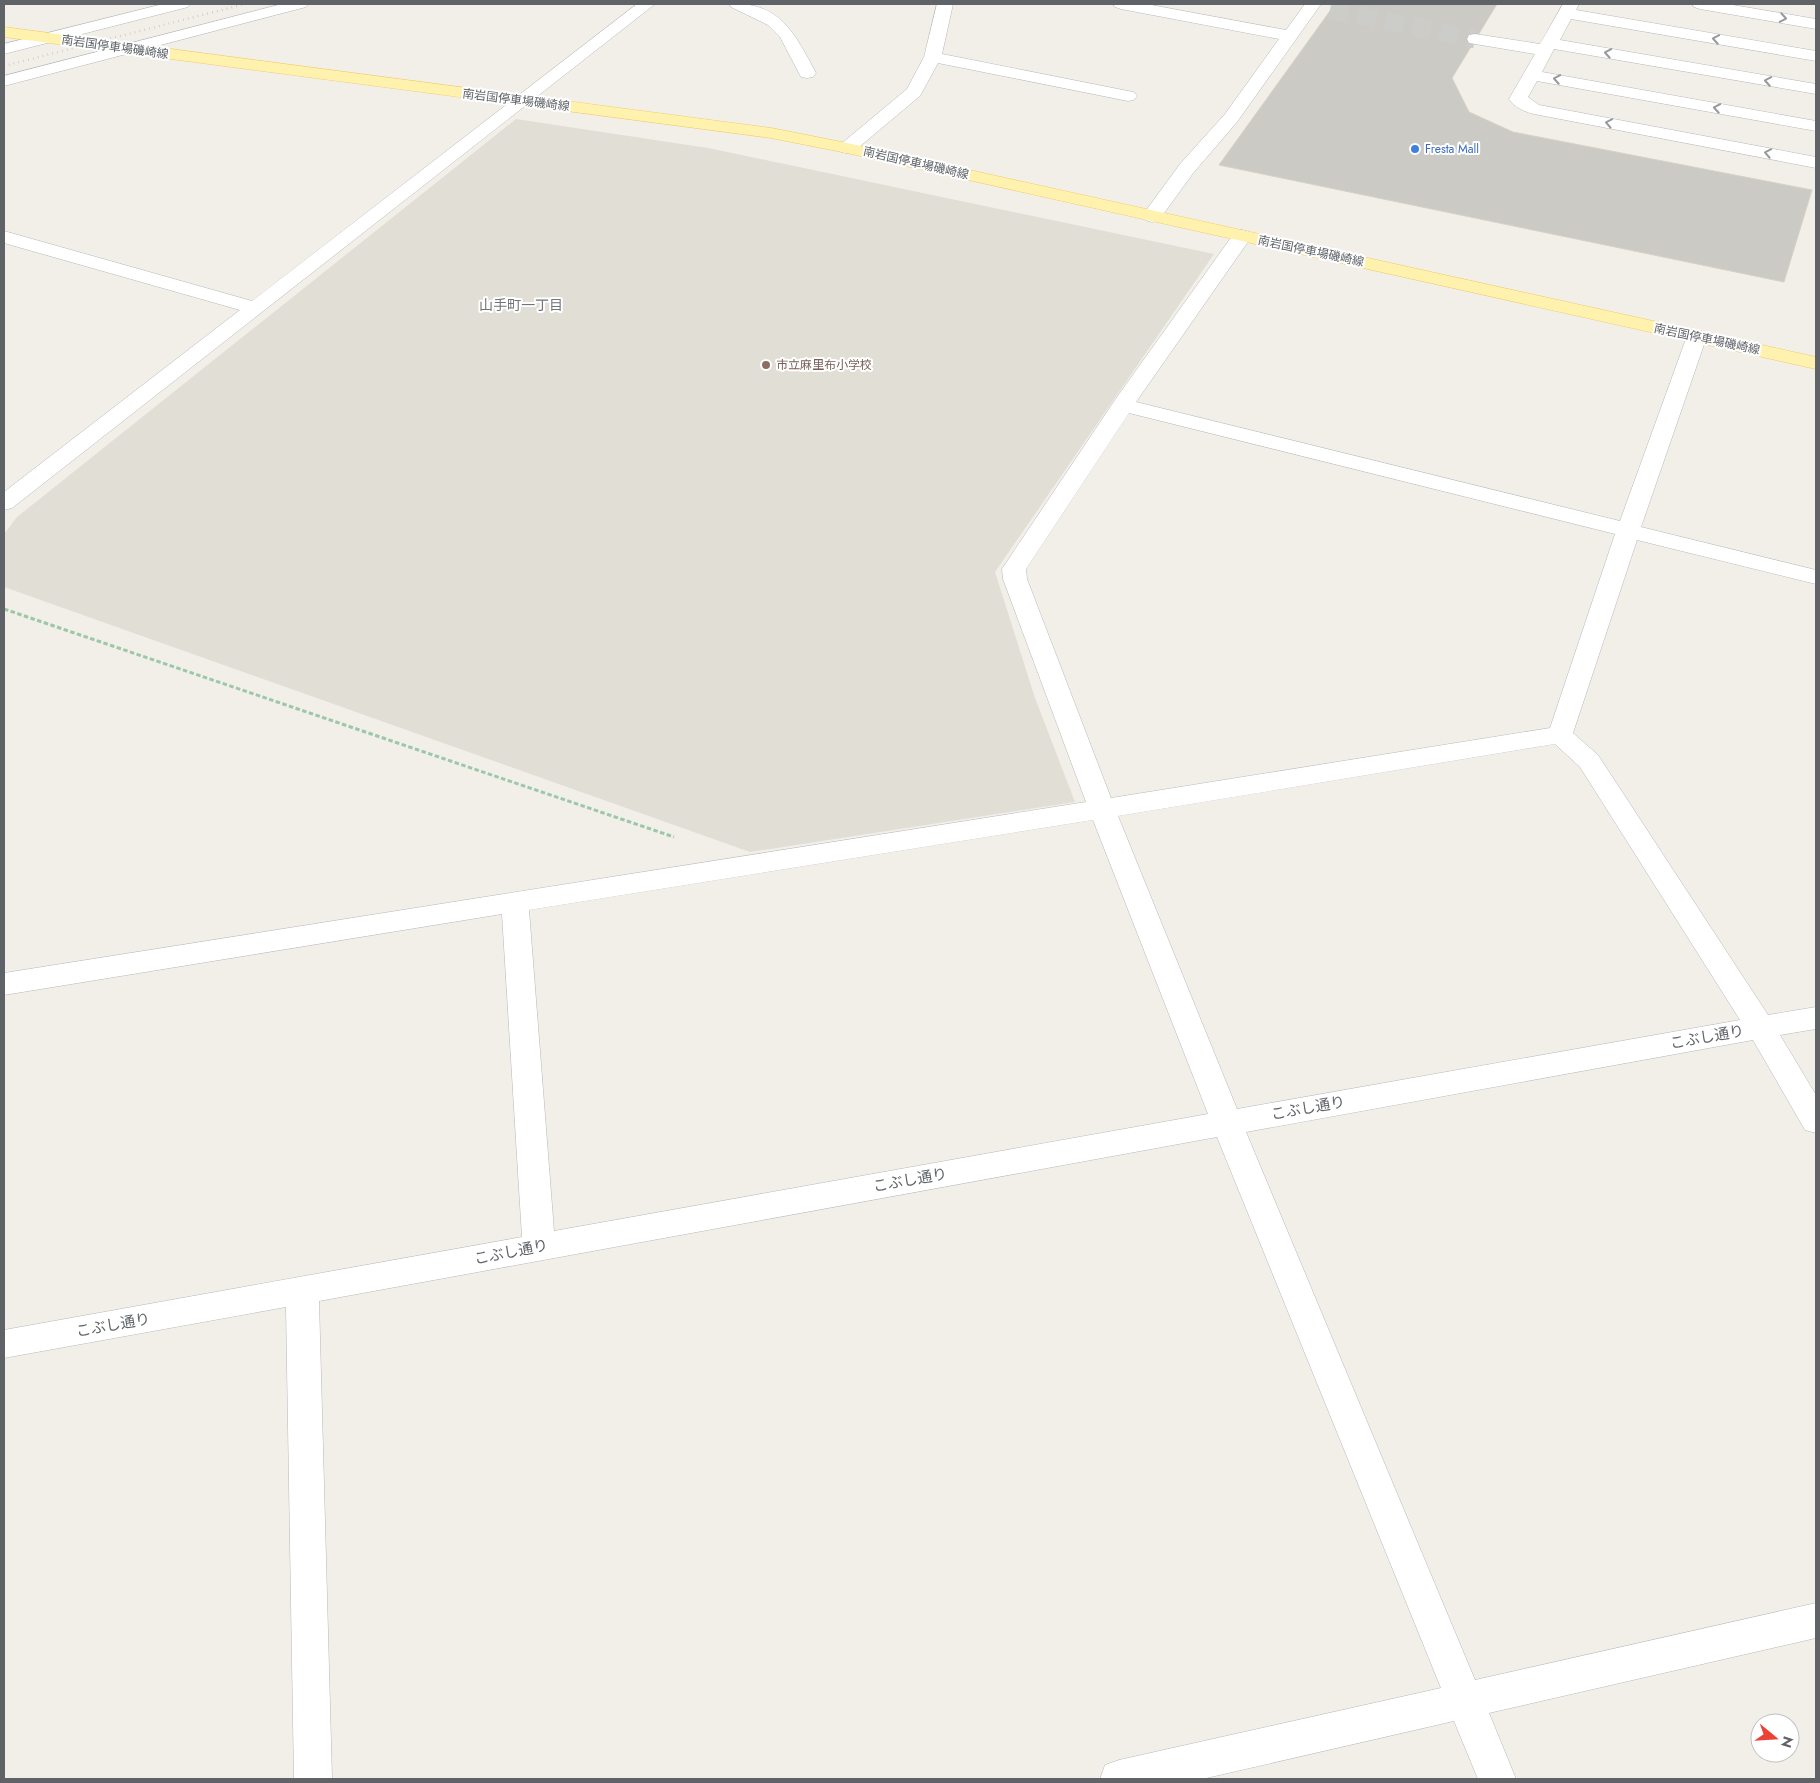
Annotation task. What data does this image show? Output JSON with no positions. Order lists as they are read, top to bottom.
{
  "streets": {
    "main road": ["南岩国停車場磯崎線"],
    "street": ["こぶし通り"]
  },
  "districts": ["山手町一丁目"],
  "places": ["Fresta Mall", "市立麻里布小学校"],
  "north": "right"
}
